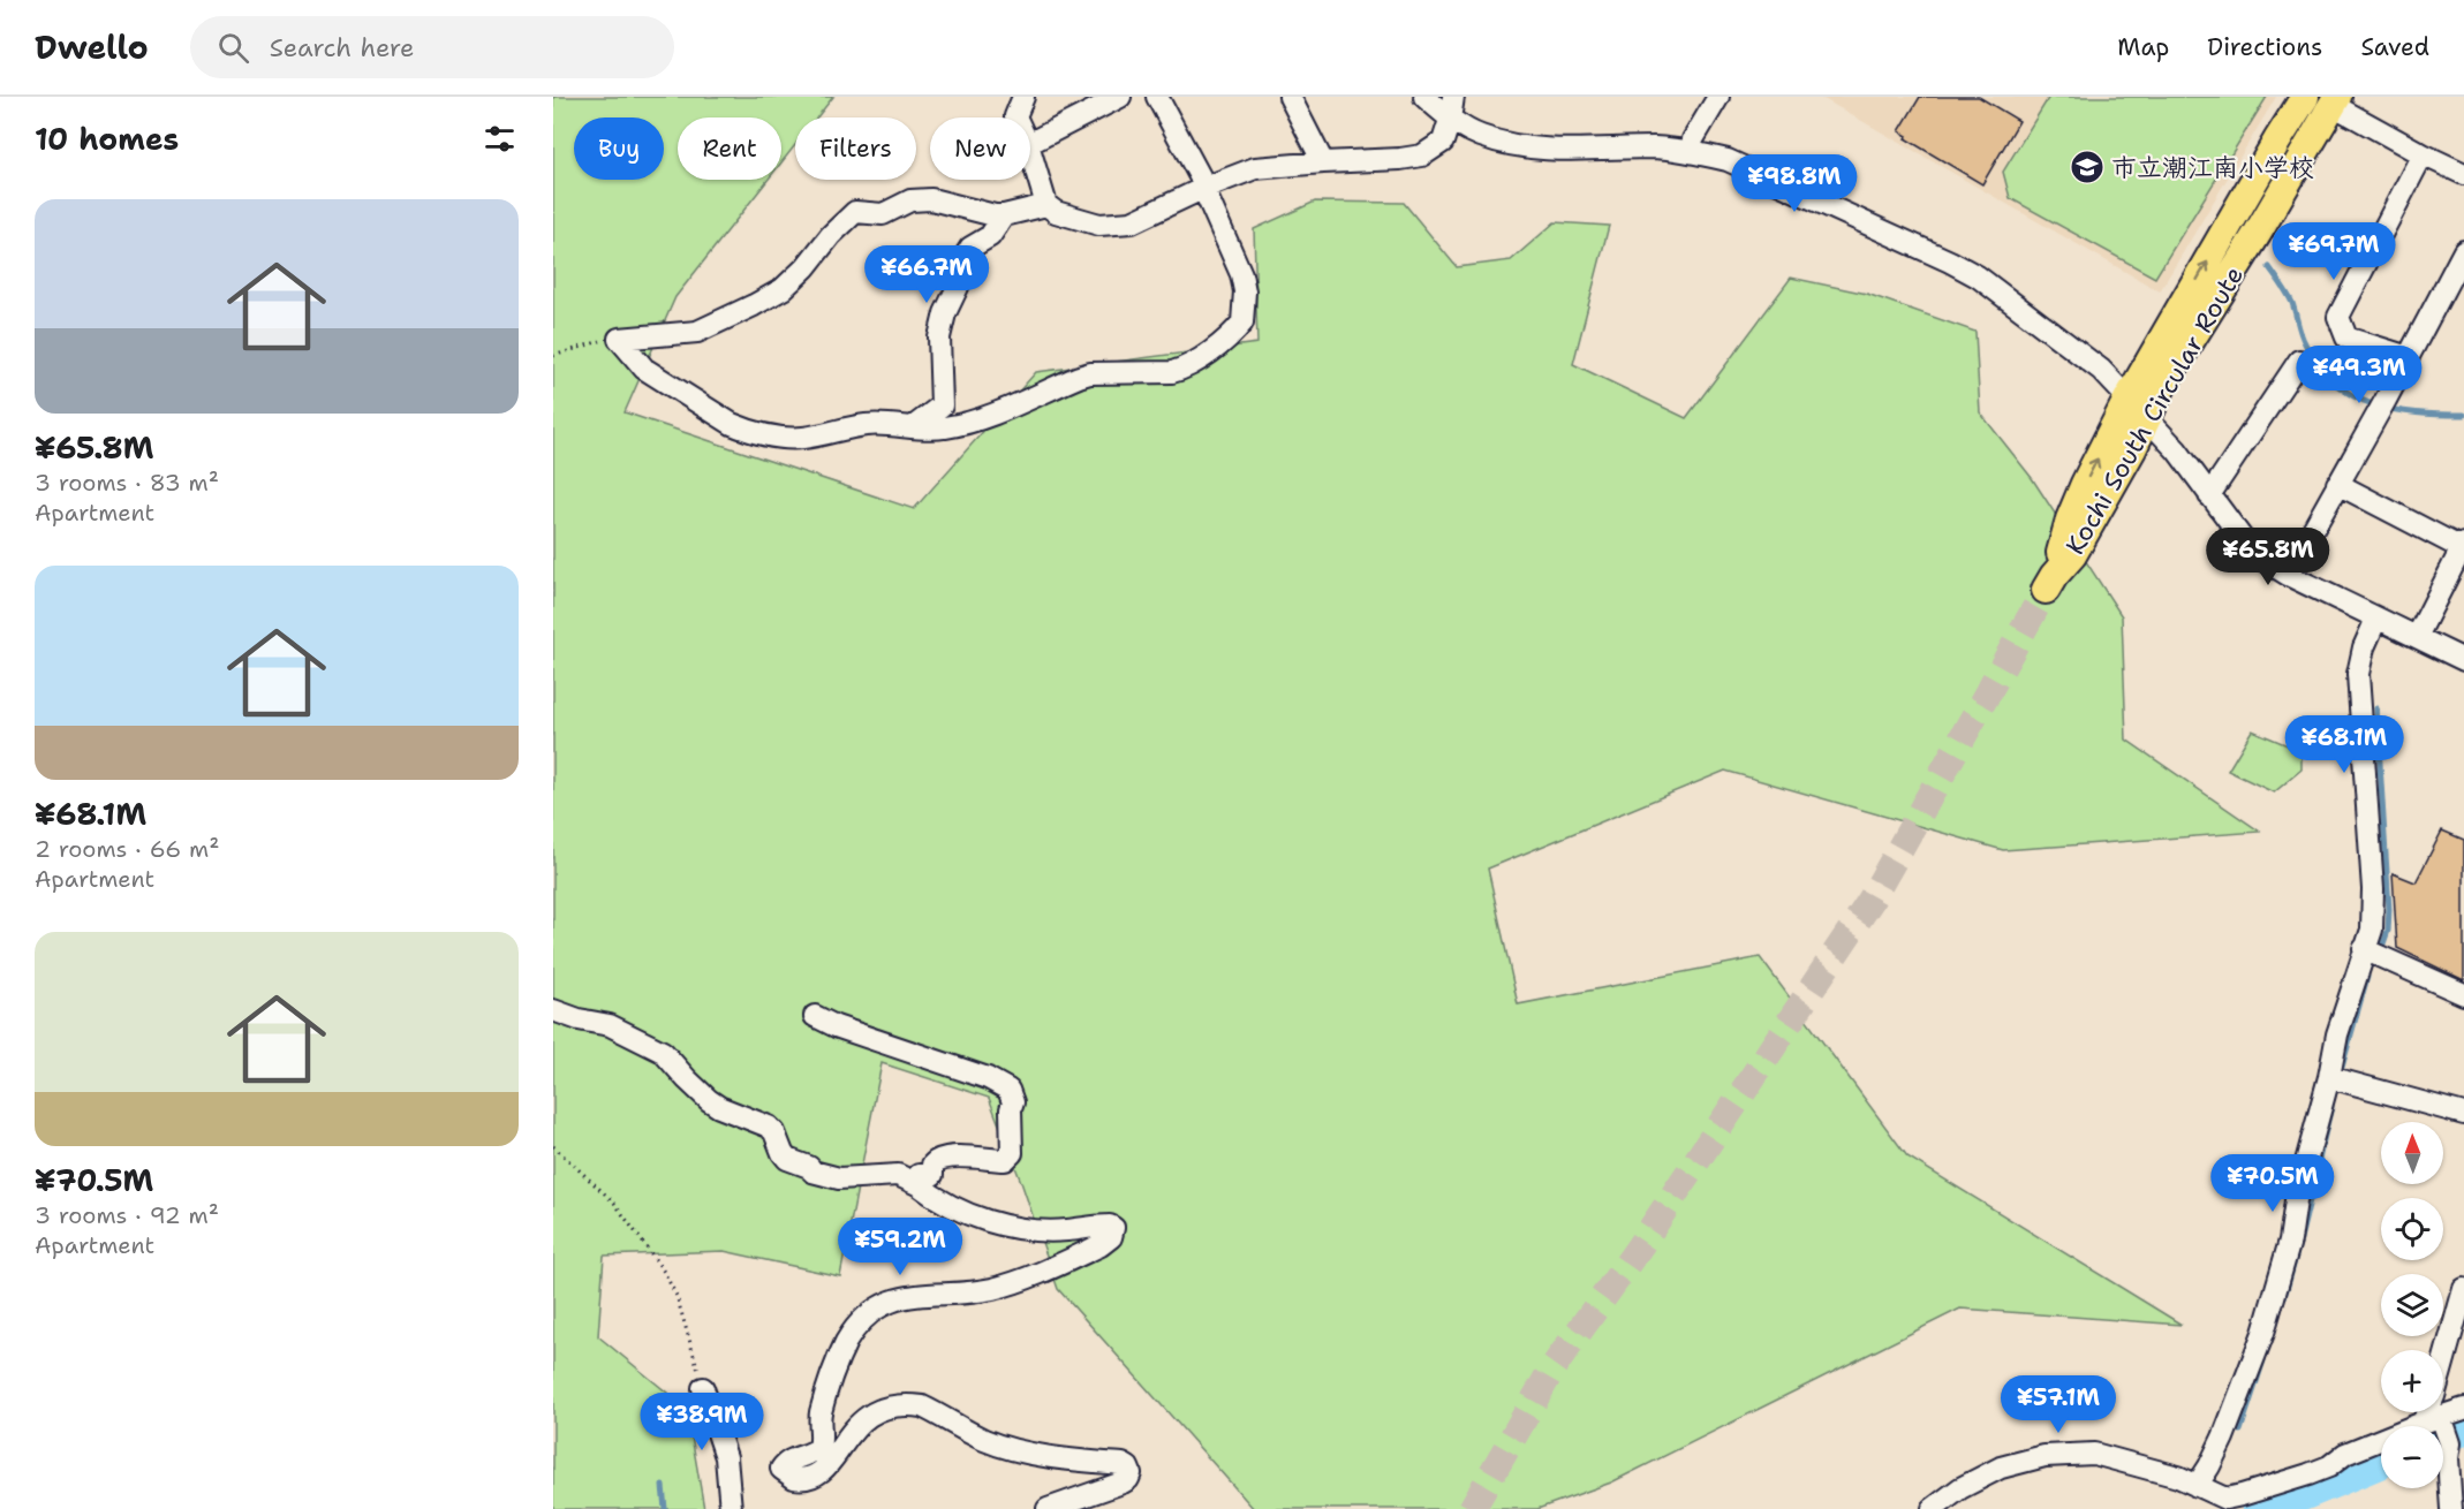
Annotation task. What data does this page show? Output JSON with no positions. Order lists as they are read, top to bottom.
{
  "streets": {
    "main road": ["Kochi South Circular Route"]
  },
  "places": {
    "school or university": ["市立潮江南小学校"]
  },
  "north": "top",
  "page": {
    "header": "Dwello",
    "search": "Search here",
    "nav": ["Map", "Directions", "Saved"],
    "heading": "10 homes",
    "chip": [
      "Buy",
      "Rent",
      "Filters",
      "New"
    ],
    "price": [
      "¥98.8M",
      "¥69.7M",
      "¥66.7M",
      "¥49.3M",
      "¥65.8M",
      "¥68.1M",
      "¥70.5M",
      "¥59.2M",
      "¥57.1M",
      "¥38.9M"
    ],
    "list": [
      {
        "name": "¥65.8M",
        "note": "3 rooms · 83 m² · Apartment"
      },
      {
        "name": "¥68.1M",
        "note": "2 rooms · 66 m² · Apartment"
      },
      {
        "name": "¥70.5M",
        "note": "3 rooms · 92 m² · Apartment"
      }
    ],
    "map_buttons": ["+", "−"]
  }
}
